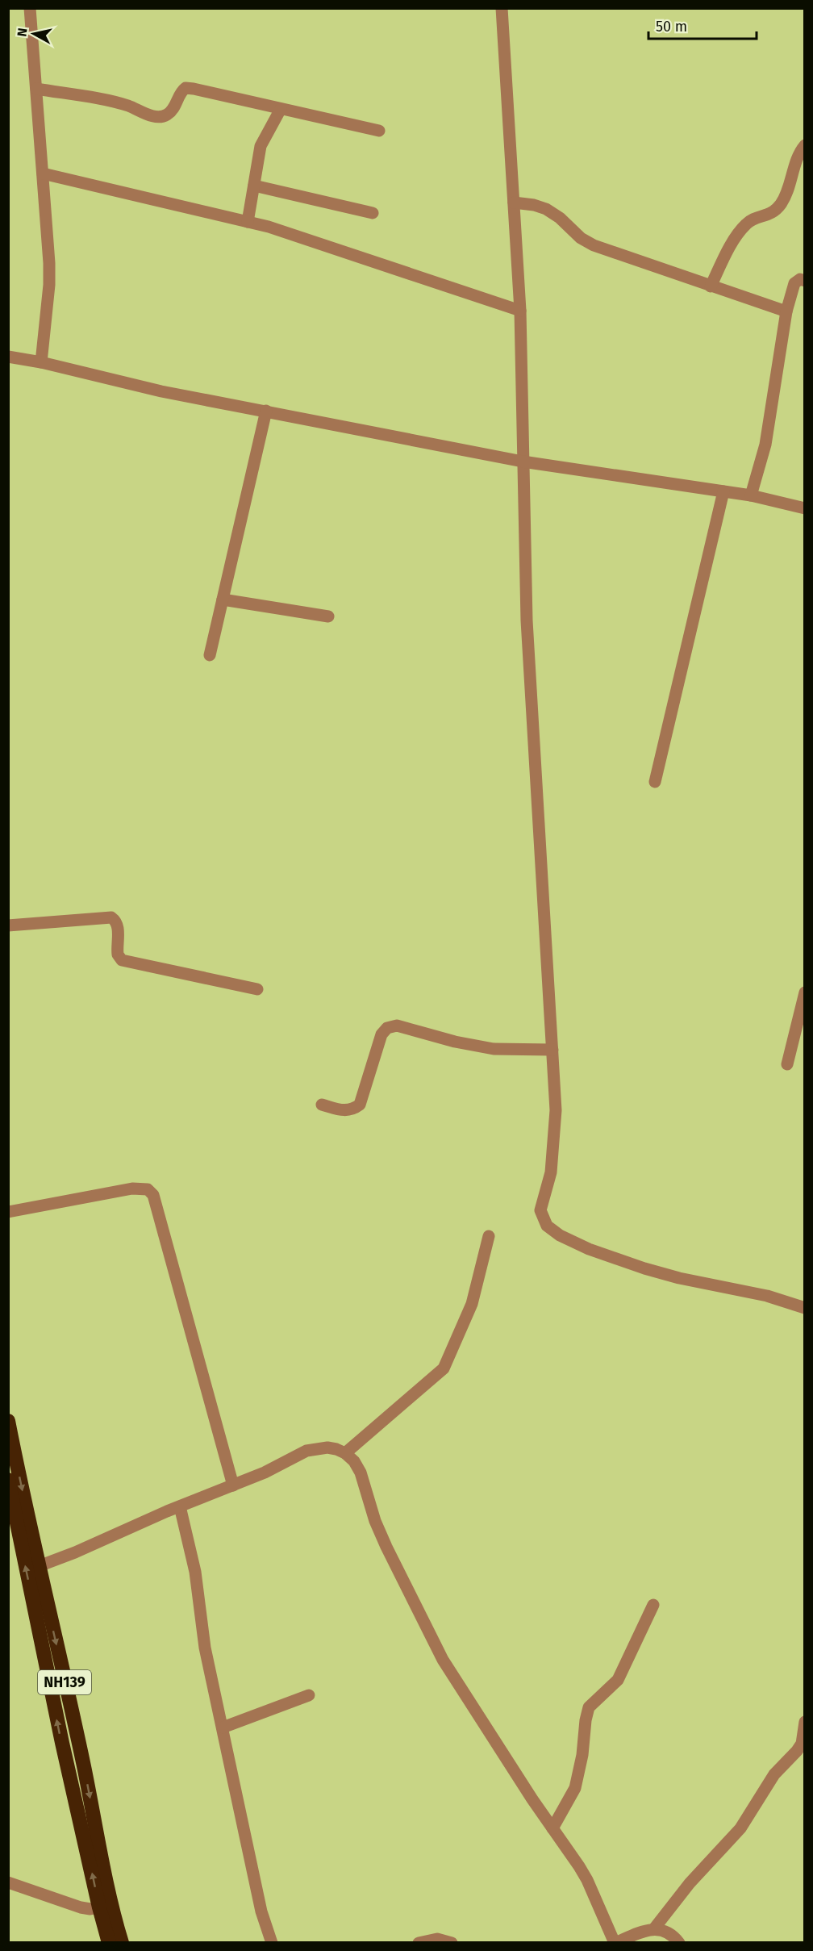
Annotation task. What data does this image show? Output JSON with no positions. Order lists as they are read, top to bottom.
{
  "streets": {
    "highway": ["NH139"]
  },
  "scale_bar": "50 m",
  "north": "left"
}
